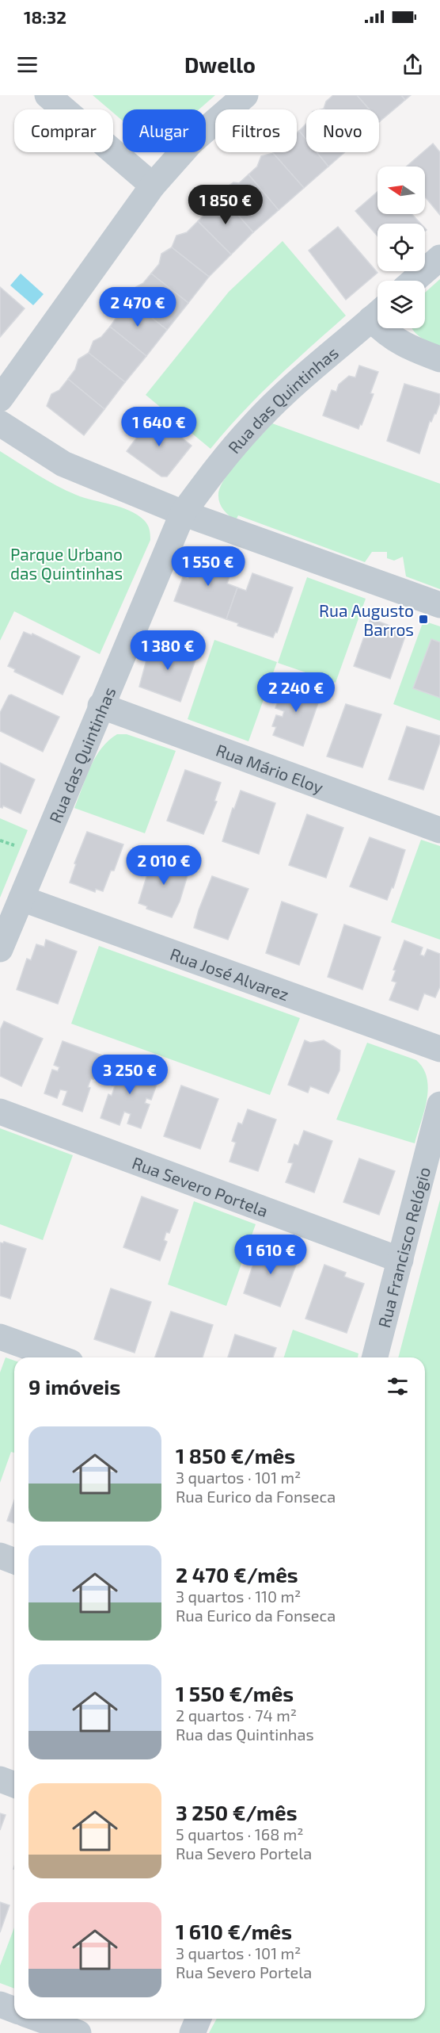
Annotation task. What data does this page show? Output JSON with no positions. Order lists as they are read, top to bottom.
{
  "streets": {
    "street": [
      "Rua das Quintinhas",
      "Rua Mário Eloy",
      "Rua José Alvarez",
      "Rua Severo Portela",
      "Rua Francisco Relógio"
    ]
  },
  "crossings": [
    ["Rua das Quintinhas", "Rua Mário Eloy"],
    ["Rua das Quintinhas", "Rua José Alvarez"],
    ["Rua Severo Portela", "Rua Francisco Relógio"]
  ],
  "parks": ["Parque Urbano das Quintinhas"],
  "places": {
    "transit": ["Rua Augusto Barros"]
  },
  "north": "left",
  "page": {
    "status": "18:32",
    "header": "Dwello",
    "chip": [
      "Comprar",
      "Alugar",
      "Filtros",
      "Novo"
    ],
    "price": [
      "1 850 €",
      "2 470 €",
      "1 640 €",
      "1 550 €",
      "1 380 €",
      "2 240 €",
      "2 010 €",
      "3 250 €",
      "1 610 €"
    ],
    "heading": "9 imóveis",
    "list": [
      {
        "name": "1 850 €/mês",
        "note": "3 quartos · 101 m² · Rua Eurico da Fonseca"
      },
      {
        "name": "2 470 €/mês",
        "note": "3 quartos · 110 m² · Rua Eurico da Fonseca"
      },
      {
        "name": "1 550 €/mês",
        "note": "2 quartos · 74 m² · Rua das Quintinhas"
      },
      {
        "name": "3 250 €/mês",
        "note": "5 quartos · 168 m² · Rua Severo Portela"
      },
      {
        "name": "1 610 €/mês",
        "note": "3 quartos · 101 m² · Rua Severo Portela"
      }
    ]
  }
}
